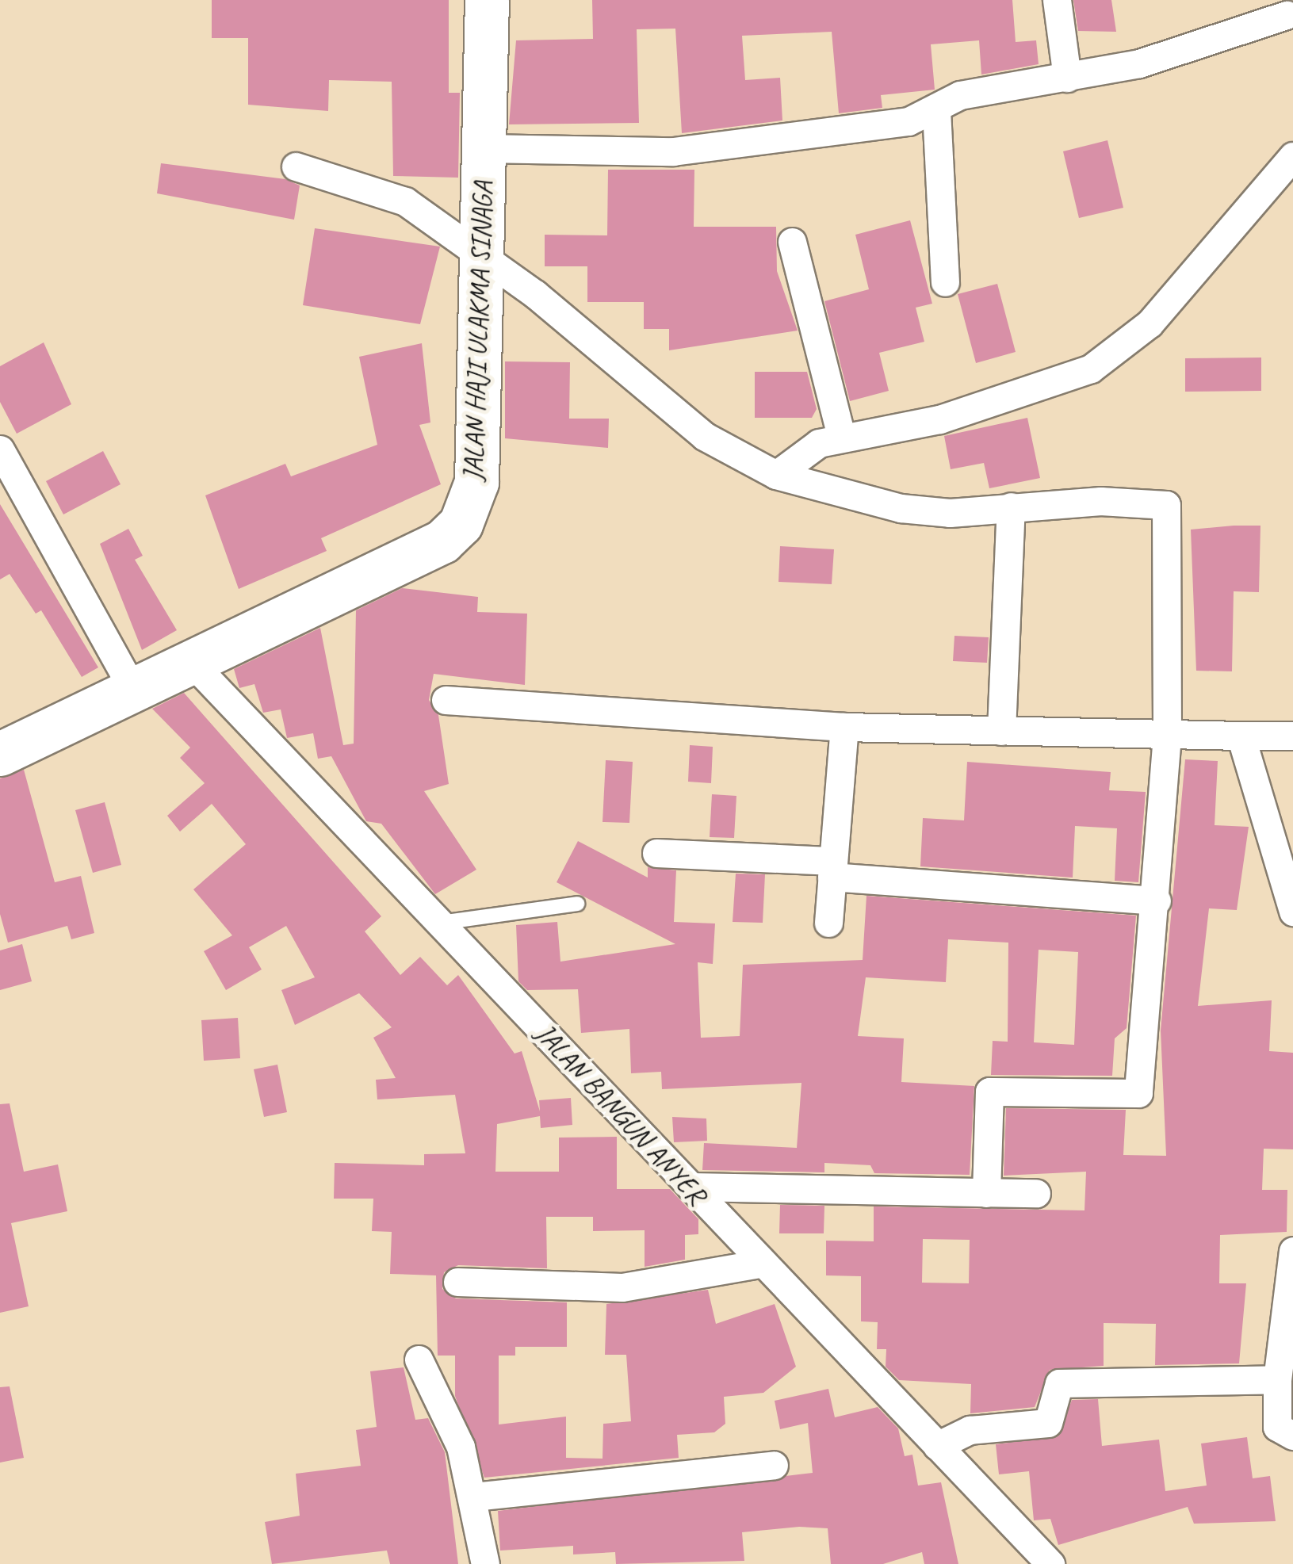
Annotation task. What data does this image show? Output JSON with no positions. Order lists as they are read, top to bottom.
{
  "streets": {
    "main road": ["JALAN HAJI ULAKMA SINAGA"],
    "street": ["JALAN BANGUN ANYER"]
  },
  "crossings": [
    ["JALAN HAJI ULAKMA SINAGA", "JALAN BANGUN ANYER"]
  ]
}
